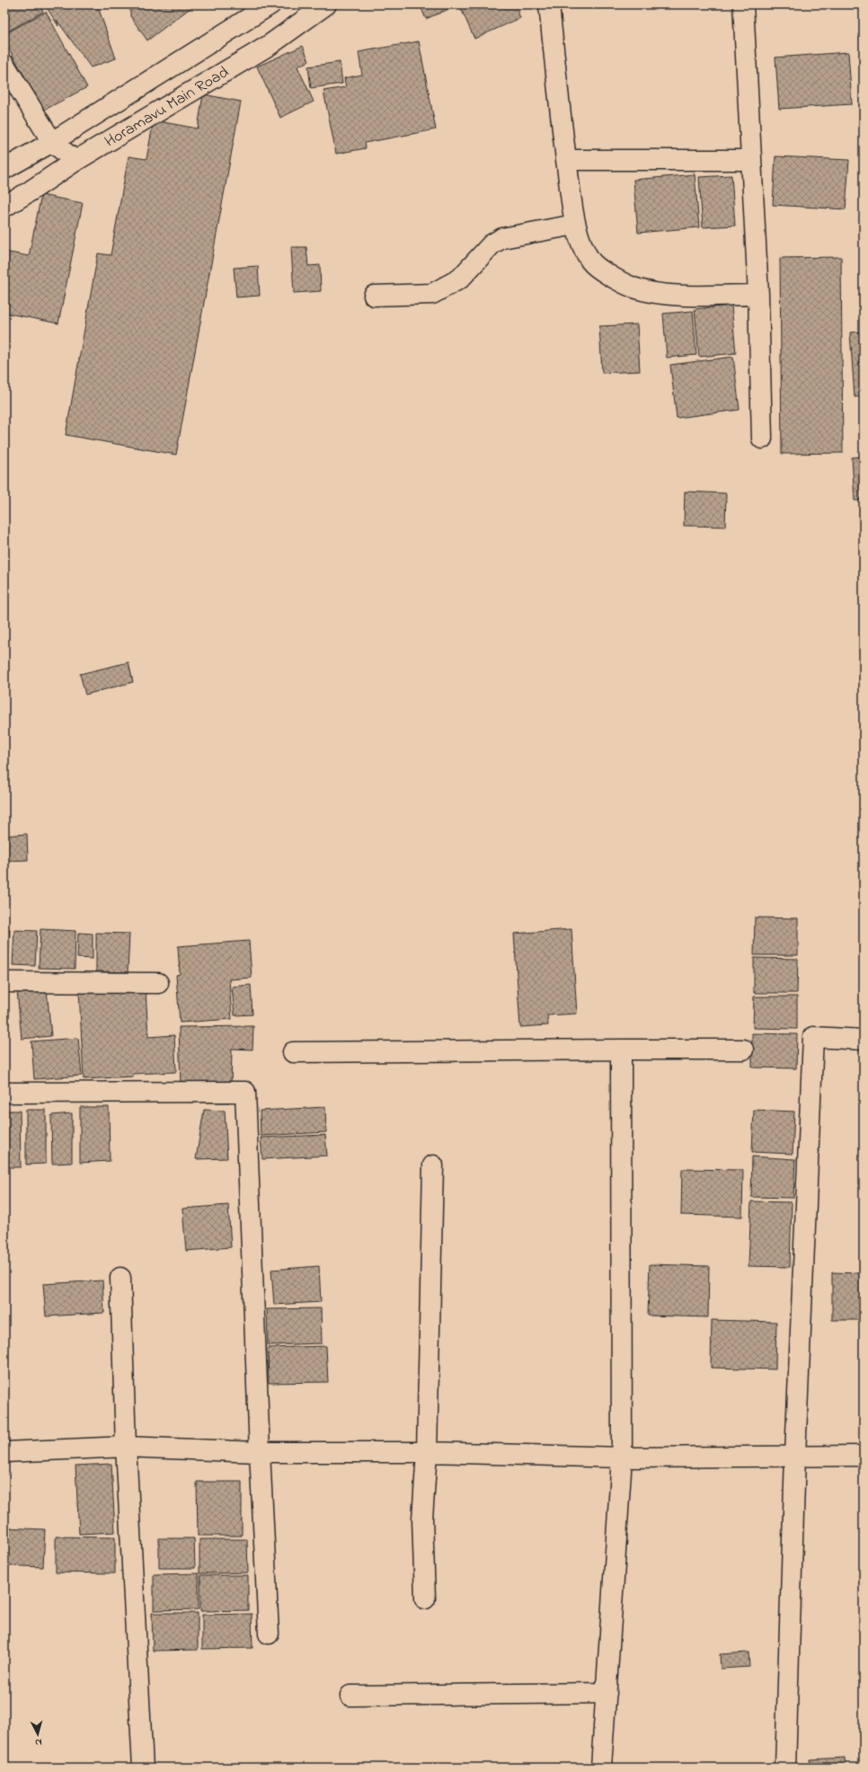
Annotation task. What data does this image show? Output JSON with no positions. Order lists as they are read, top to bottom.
{
  "streets": {
    "street": ["Horamavu Main Road"]
  },
  "north": "bottom"
}
